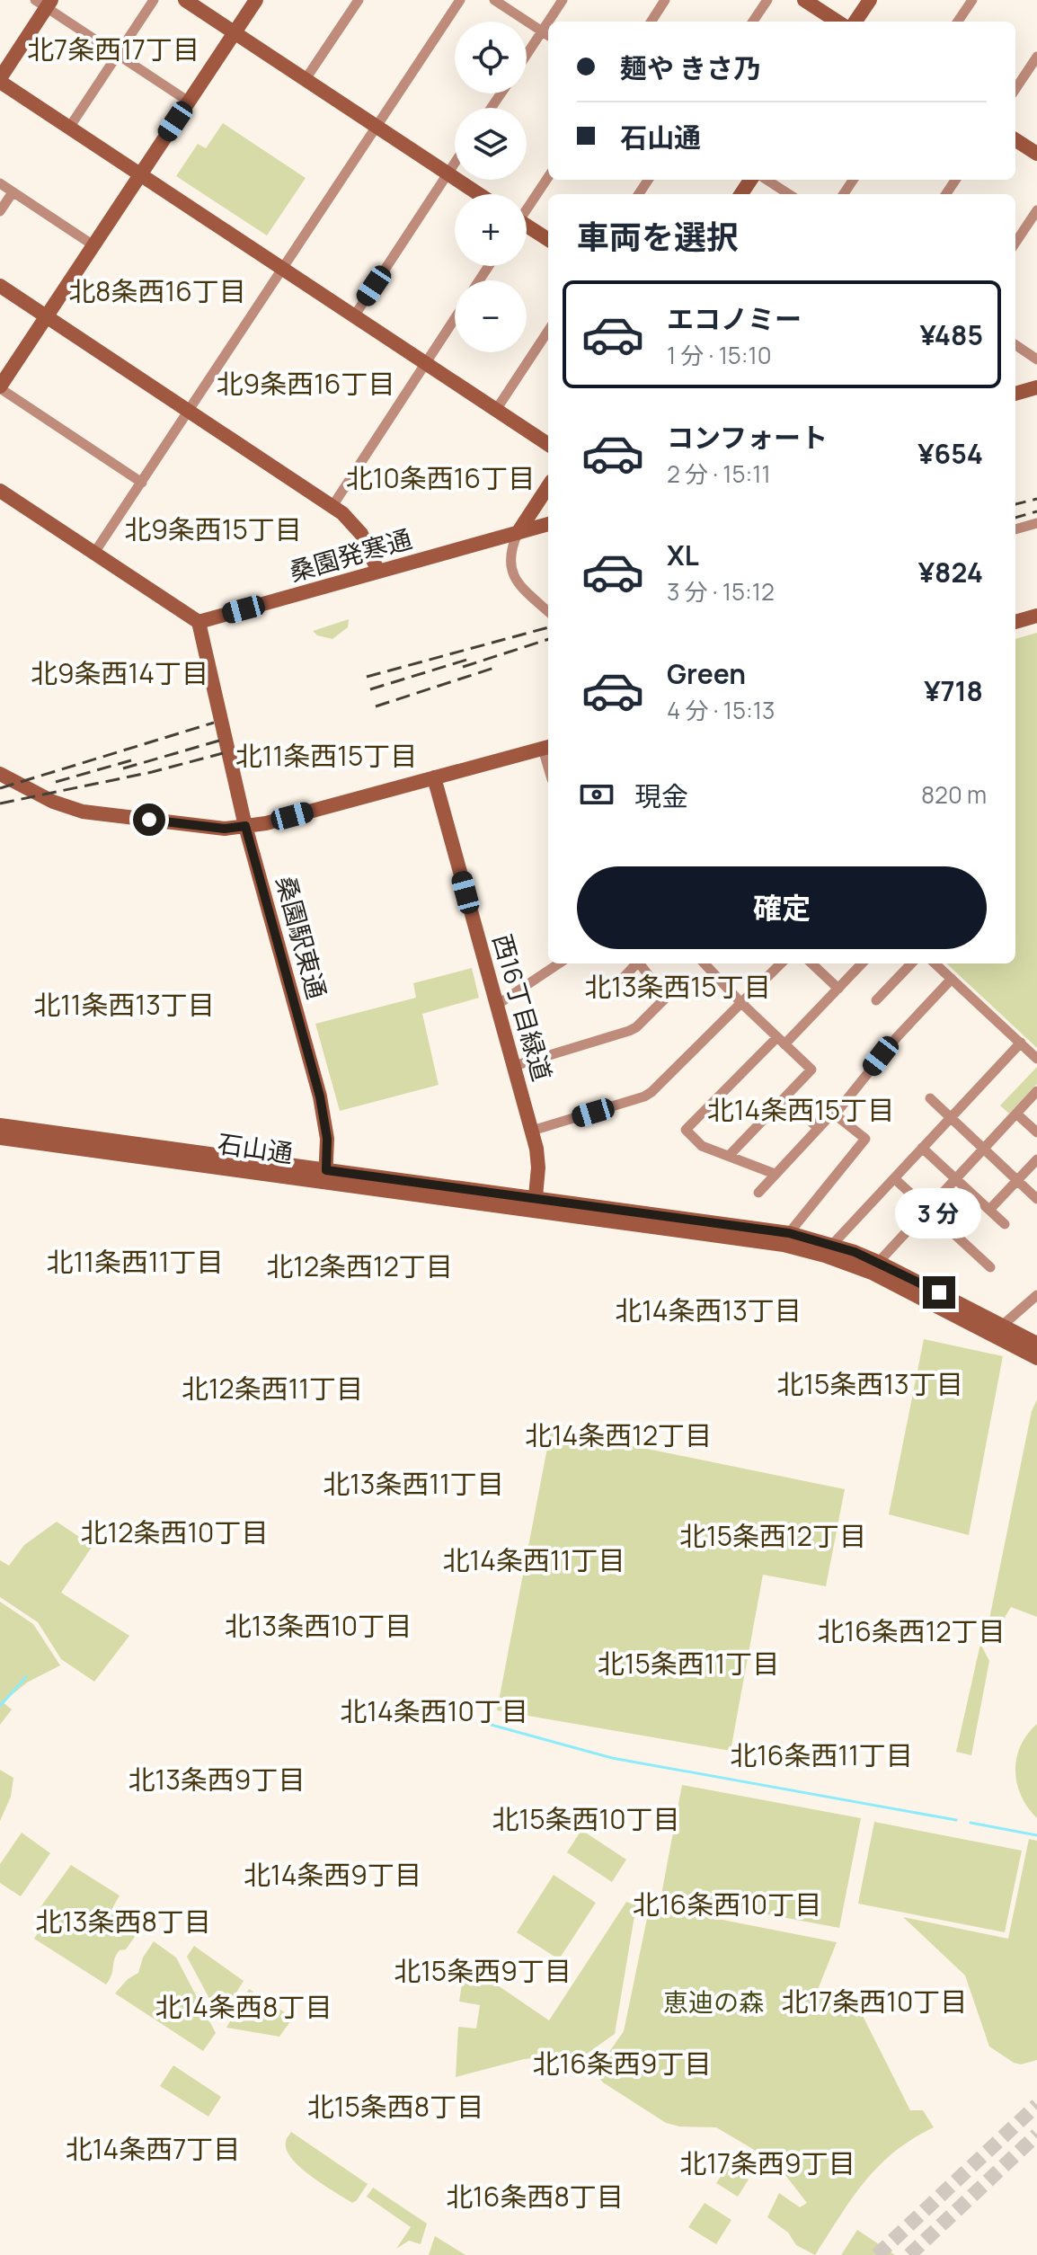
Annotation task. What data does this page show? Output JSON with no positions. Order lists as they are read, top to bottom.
{
  "streets": {
    "street": [
      "桑園発寒通",
      "桑園駅東通",
      "西16丁目緑道",
      "石山通"
    ]
  },
  "crossings": [
    ["桑園発寒通", "桑園駅東通"],
    ["桑園駅東通", "石山通"],
    ["西16丁目緑道", "石山通"]
  ],
  "districts": [
    "北7条西17丁目",
    "北8条西16丁目",
    "北9条西16丁目",
    "北10条西16丁目",
    "北9条西15丁目",
    "北9条西14丁目",
    "北11条西15丁目",
    "北13条西15丁目",
    "北11条西13丁目",
    "北14条西15丁目",
    "北11条西11丁目",
    "北12条西12丁目",
    "北14条西13丁目",
    "北15条西13丁目",
    "北12条西11丁目",
    "北14条西12丁目",
    "北13条西11丁目",
    "北12条西10丁目",
    "北15条西12丁目",
    "北14条西11丁目",
    "北13条西10丁目",
    "北16条西12丁目",
    "北15条西11丁目",
    "北14条西10丁目",
    "北16条西11丁目",
    "北13条西9丁目",
    "北15条西10丁目",
    "北14条西9丁目",
    "北16条西10丁目",
    "北13条西8丁目",
    "北15条西9丁目",
    "北17条西10丁目",
    "北14条西8丁目",
    "北16条西9丁目",
    "北15条西8丁目",
    "北14条西7丁目",
    "北17条西9丁目",
    "北16条西8丁目"
  ],
  "parks": ["恵迪の森"],
  "page": {
    "map_buttons": ["+", "−"],
    "banner": ["麺や きさ乃", "石山通"],
    "heading": "車両を選択",
    "list": [
      {
        "name": "エコノミー",
        "note": "1 分 · 15:10",
        "value": "¥485"
      },
      {
        "name": "コンフォート",
        "note": "2 分 · 15:11",
        "value": "¥654"
      },
      {
        "name": "XL",
        "note": "3 分 · 15:12",
        "value": "¥824"
      },
      {
        "name": "Green",
        "note": "4 分 · 15:13",
        "value": "¥718"
      }
    ],
    "pay": ["現金", "820 m"],
    "buttons": "確定",
    "bubble": "3 分"
  }
}
